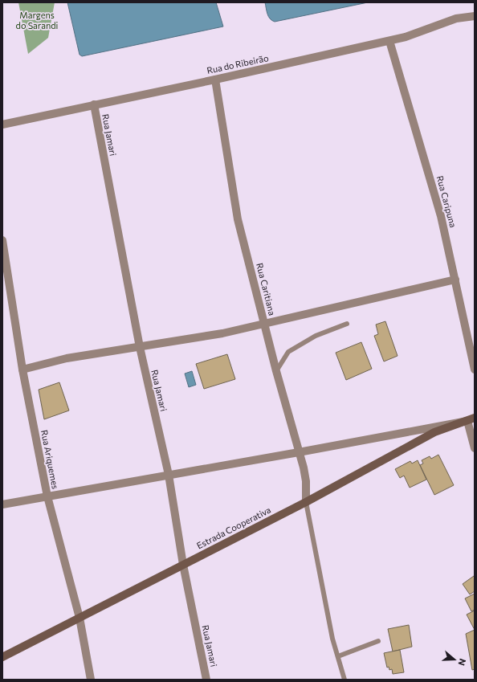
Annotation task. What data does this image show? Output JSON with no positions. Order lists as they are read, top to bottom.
{
  "streets": {
    "street": [
      "Rua do Ribeirão",
      "Rua Jamari",
      "Rua Caripuna",
      "Rua Caritiana",
      "Rua Ariquemes",
      "Estrada Cooperativa"
    ]
  },
  "crossings": [
    ["Rua do Ribeirão", "Rua Jamari"],
    ["Rua do Ribeirão", "Rua Caripuna"],
    ["Rua do Ribeirão", "Rua Caritiana"],
    ["Rua Jamari", "Estrada Cooperativa"],
    ["Rua Caritiana", "Estrada Cooperativa"],
    ["Rua Ariquemes", "Estrada Cooperativa"]
  ],
  "parks": ["Margens do Sarandi"],
  "north": "right"
}
